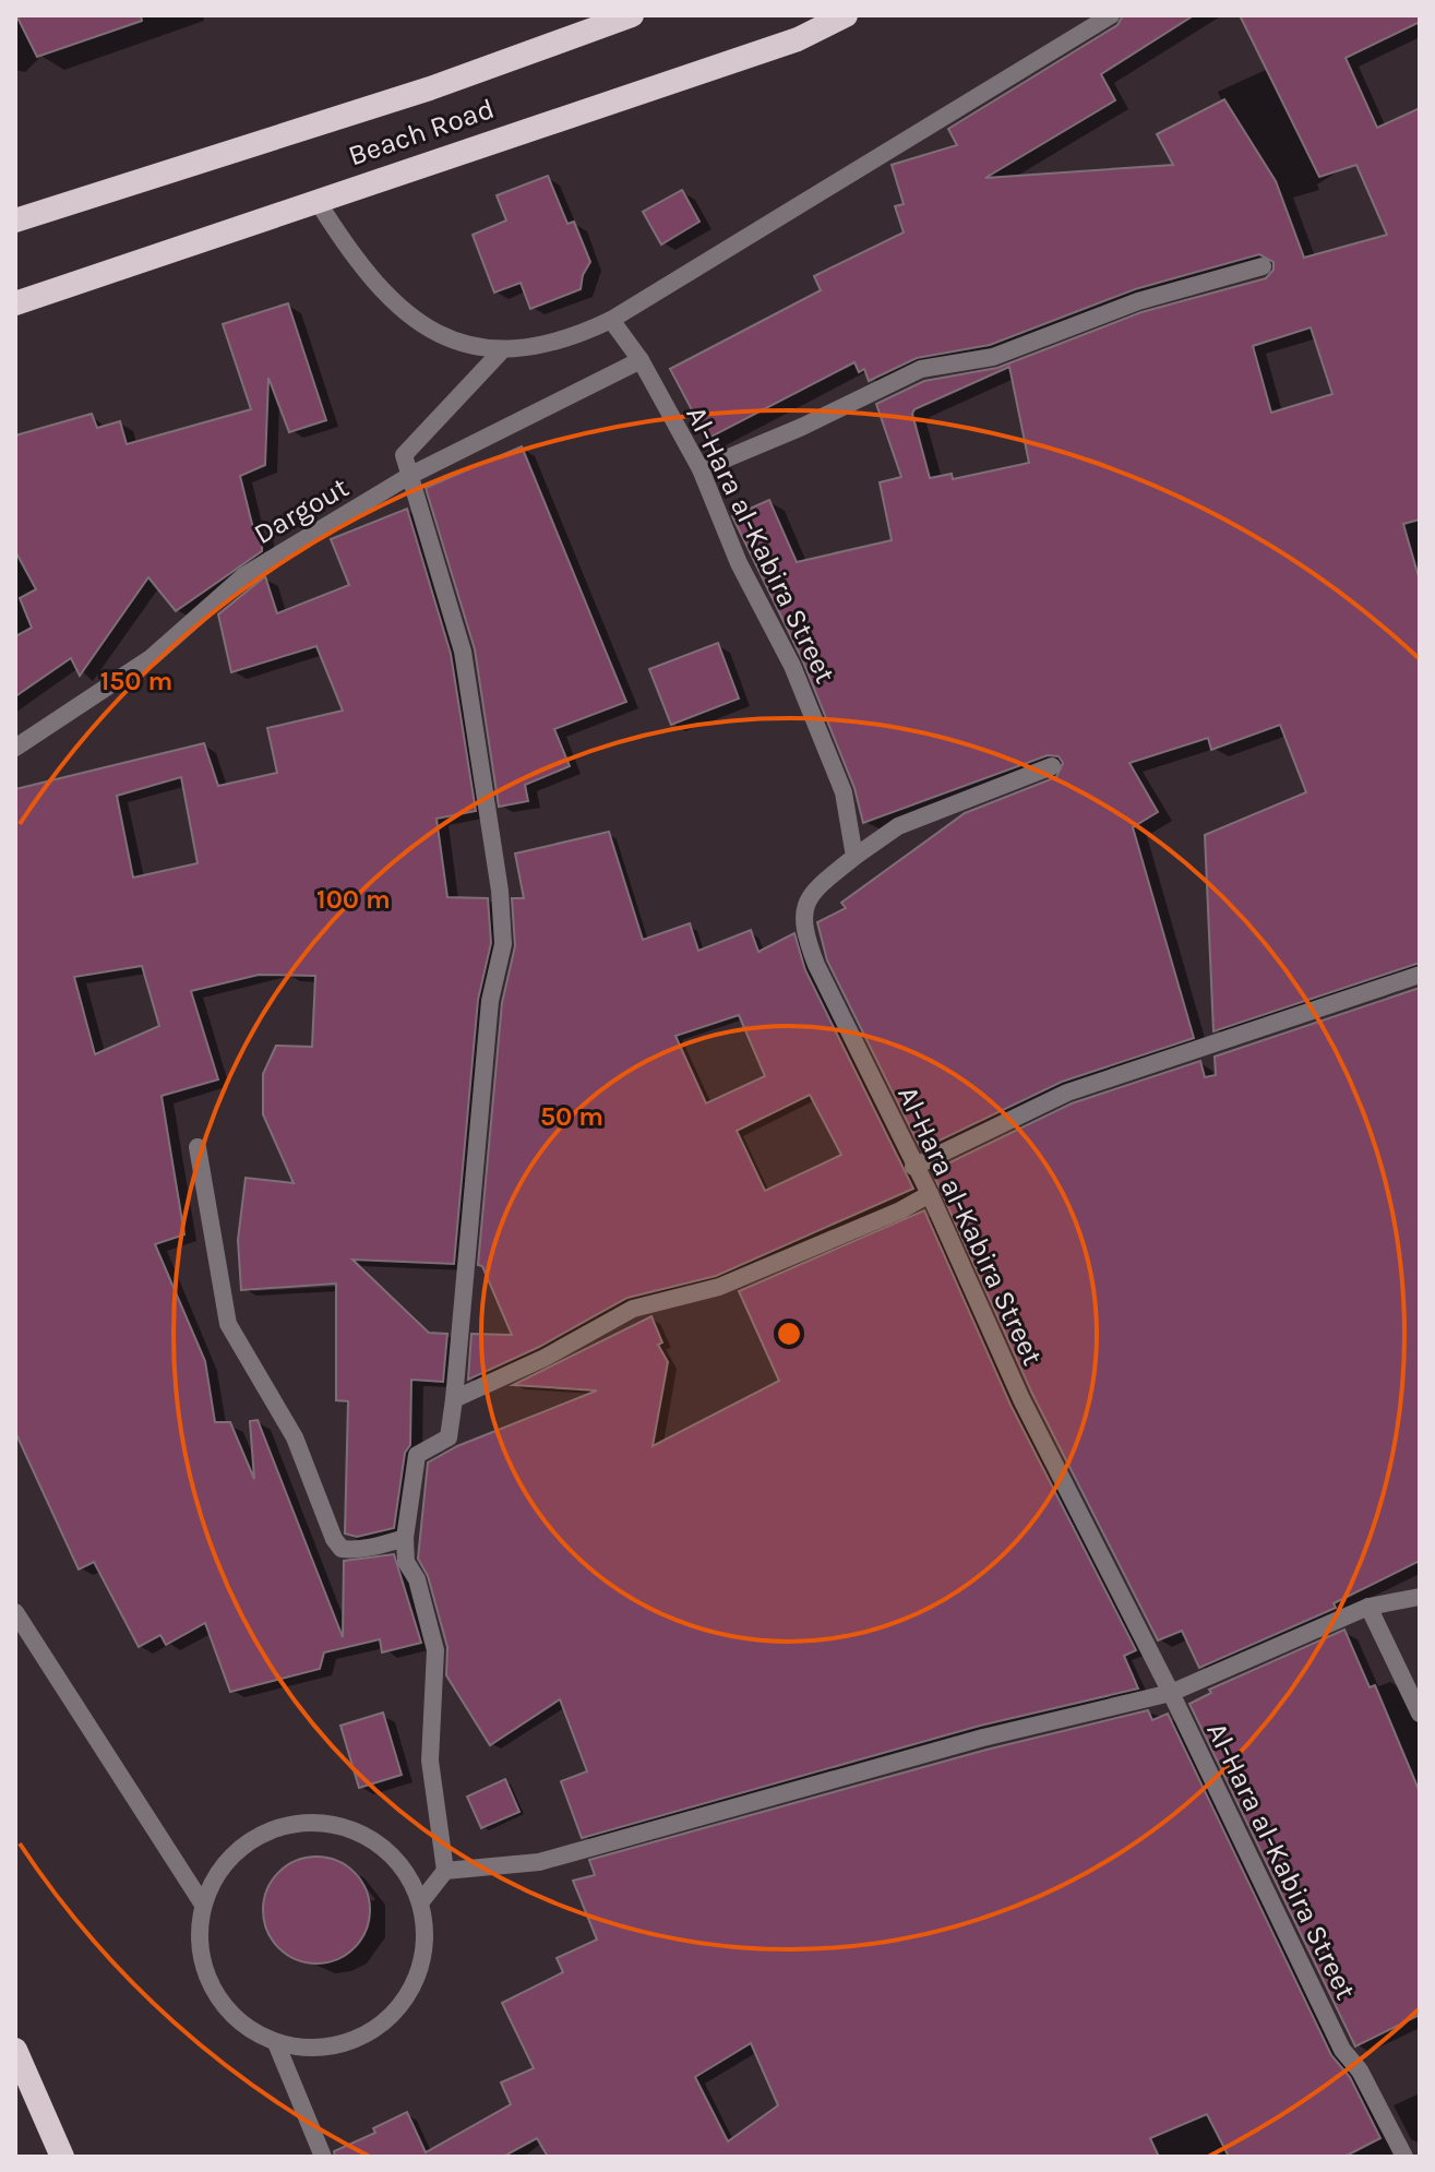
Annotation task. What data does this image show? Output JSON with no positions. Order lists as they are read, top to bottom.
{
  "streets": {
    "highway": ["Beach Road"],
    "street": ["Dargout", "Al-Hara al-Kabira Street"]
  },
  "crossings": [
    ["Dargout", "Al-Hara al-Kabira Street"]
  ],
  "rings": ["150 m", "100 m", "50 m"]
}
